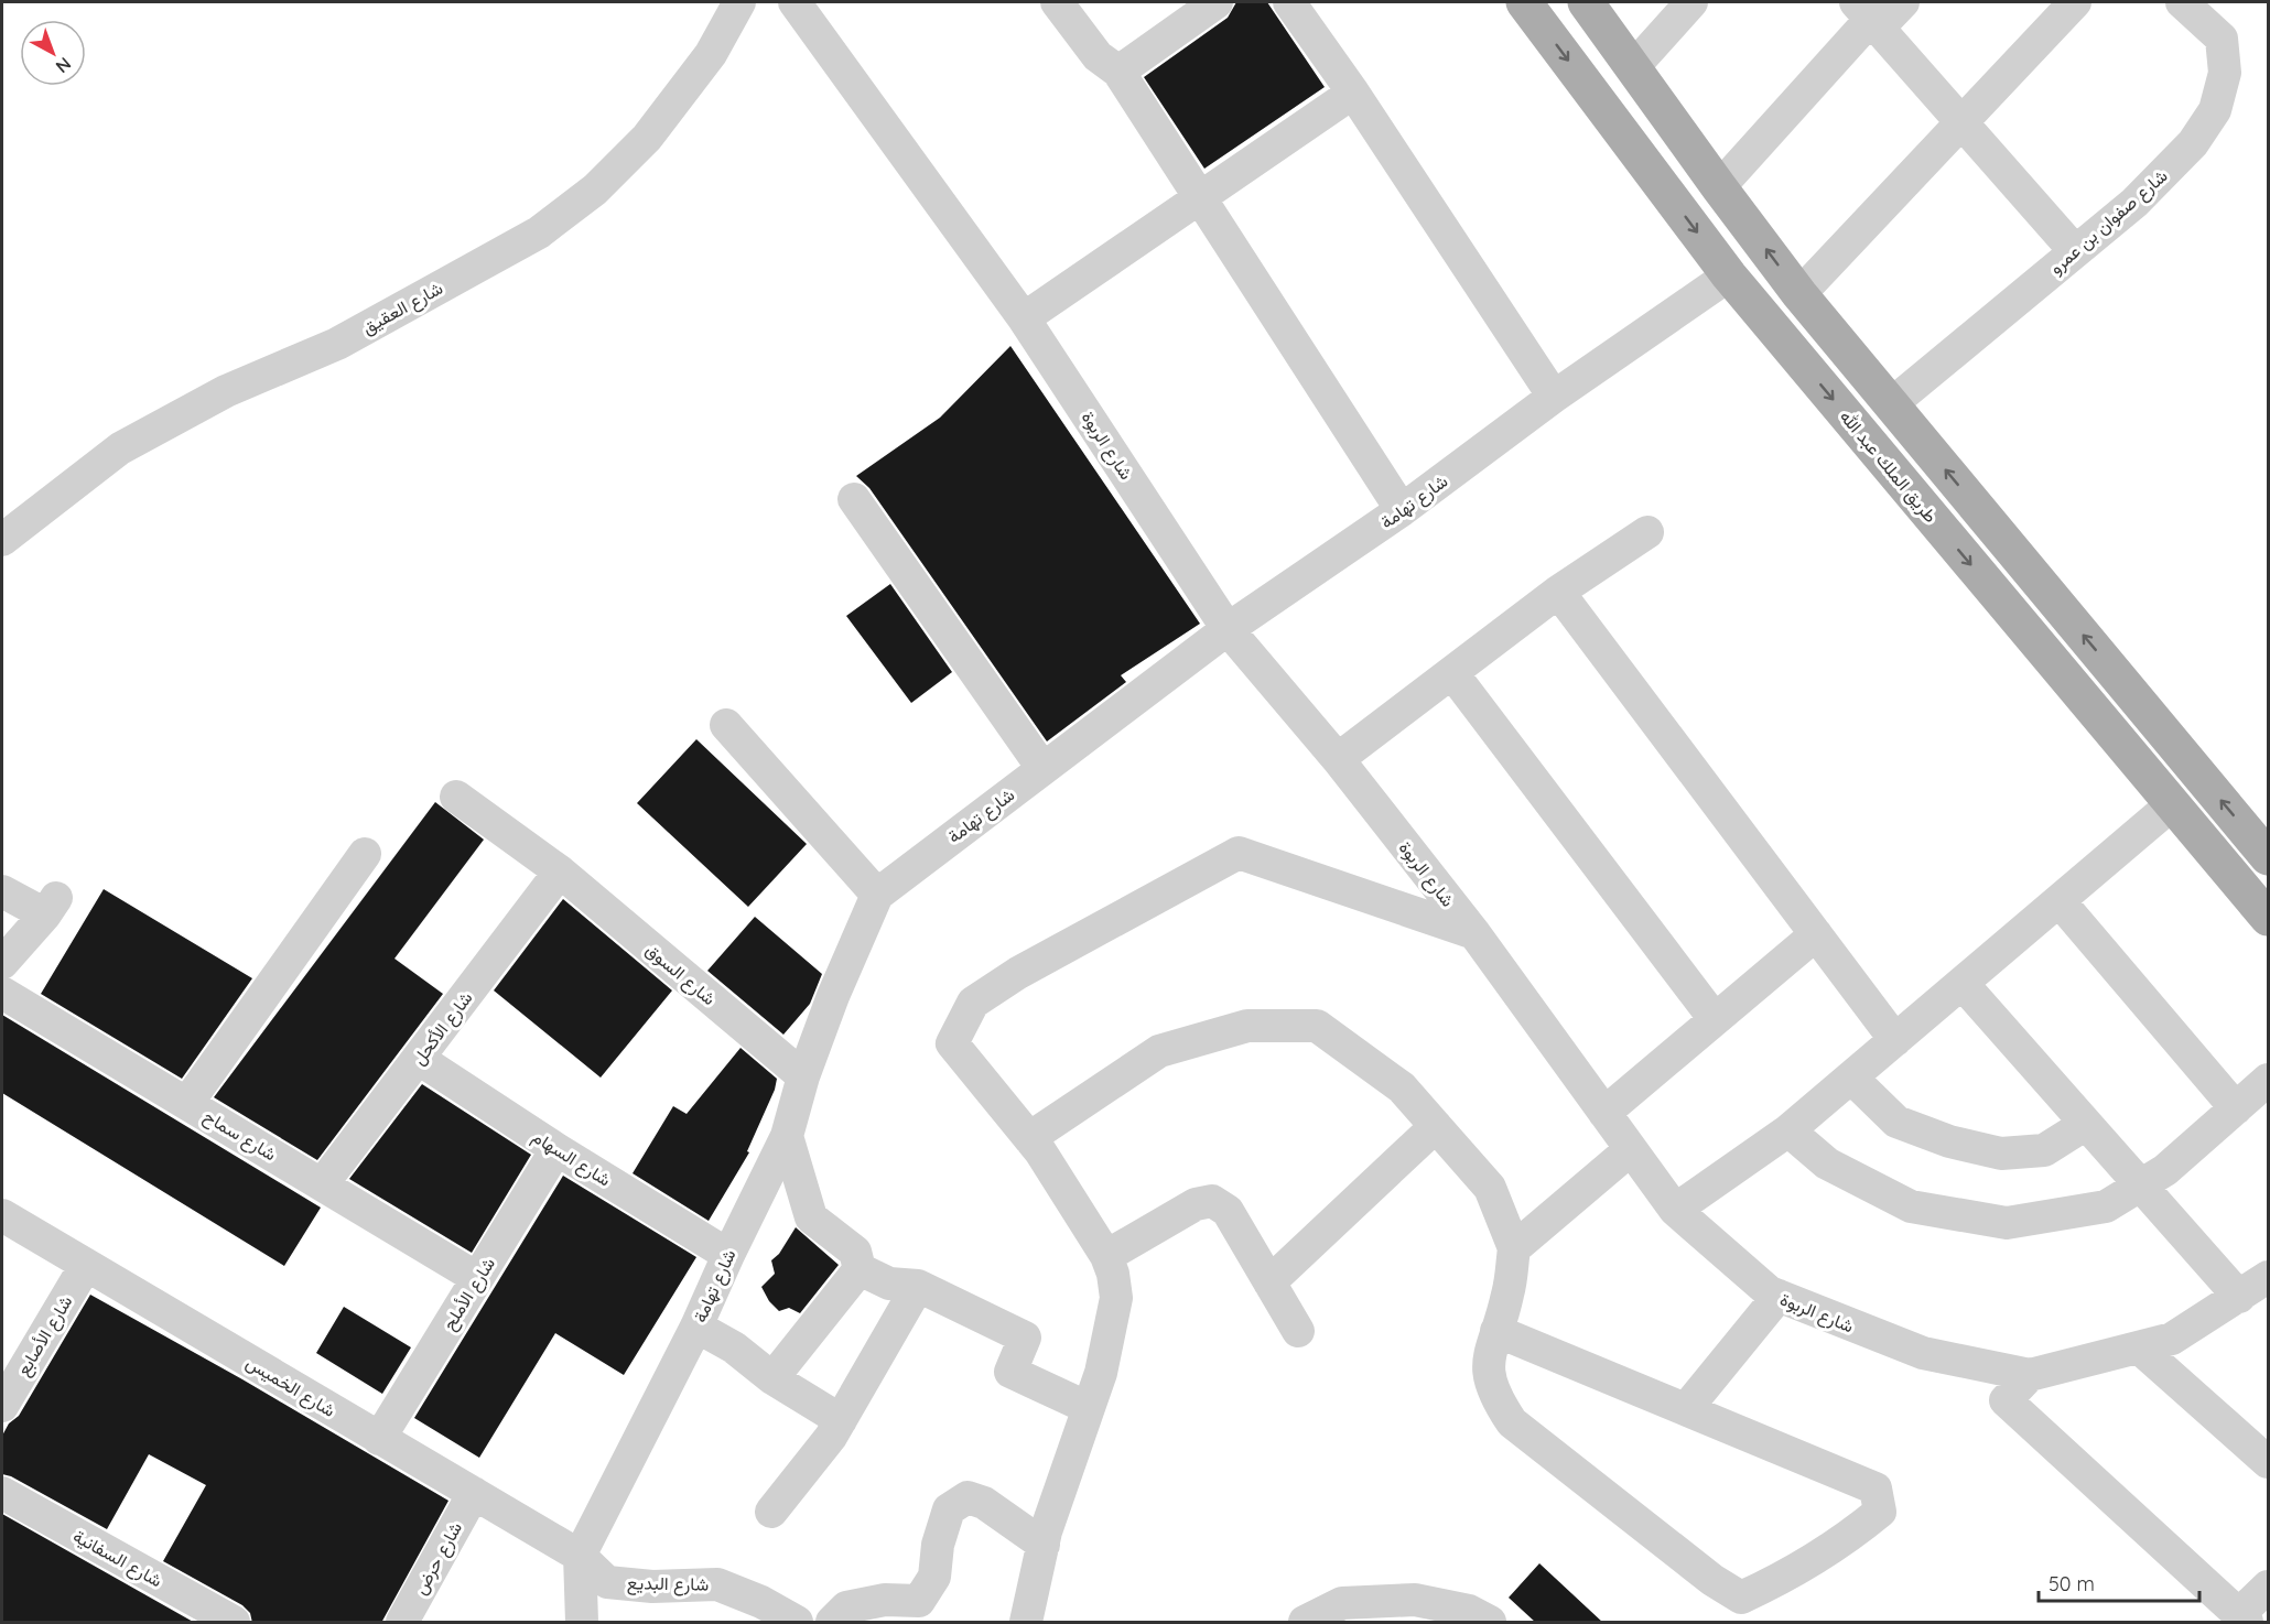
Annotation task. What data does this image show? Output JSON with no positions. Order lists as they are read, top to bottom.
{
  "streets": {
    "main road": ["طريق الملك عبد الله"],
    "street": [
      "شارع صفوان بن عمرو",
      "شارع العقيق",
      "شارع الربوة",
      "شارع تهامة",
      "شارع السوق",
      "شارع الأكحل",
      "شارع سماح",
      "شارع السهام",
      "شارع الأملح",
      "شارع الأصابع",
      "شارع الخميس",
      "شارع السفانية",
      "شارع حرض",
      "شارع البديع"
    ]
  },
  "crossings": [
    ["شارع الربوة", "شارع تهامة"],
    ["طريق الملك عبد الله", "شارع تهامة"],
    ["شارع تهامة", "شارع السوق"],
    ["شارع تهامة", "شارع السهام"],
    ["شارع تهامة", "شارع الخميس"],
    ["شارع تهامة", "شارع البديع"],
    ["شارع السوق", "شارع الأكحل"],
    ["شارع الأكحل", "شارع سماح"],
    ["شارع الأكحل", "شارع السهام"],
    ["شارع سماح", "شارع الأملح"],
    ["شارع السهام", "شارع الأملح"],
    ["شارع الأملح", "شارع الخميس"],
    ["شارع الأصابع", "شارع الخميس"],
    ["شارع الخميس", "شارع حرض"],
    ["شارع الخميس", "شارع البديع"]
  ],
  "scale_bar": "50 m",
  "north": "bottom right"
}
